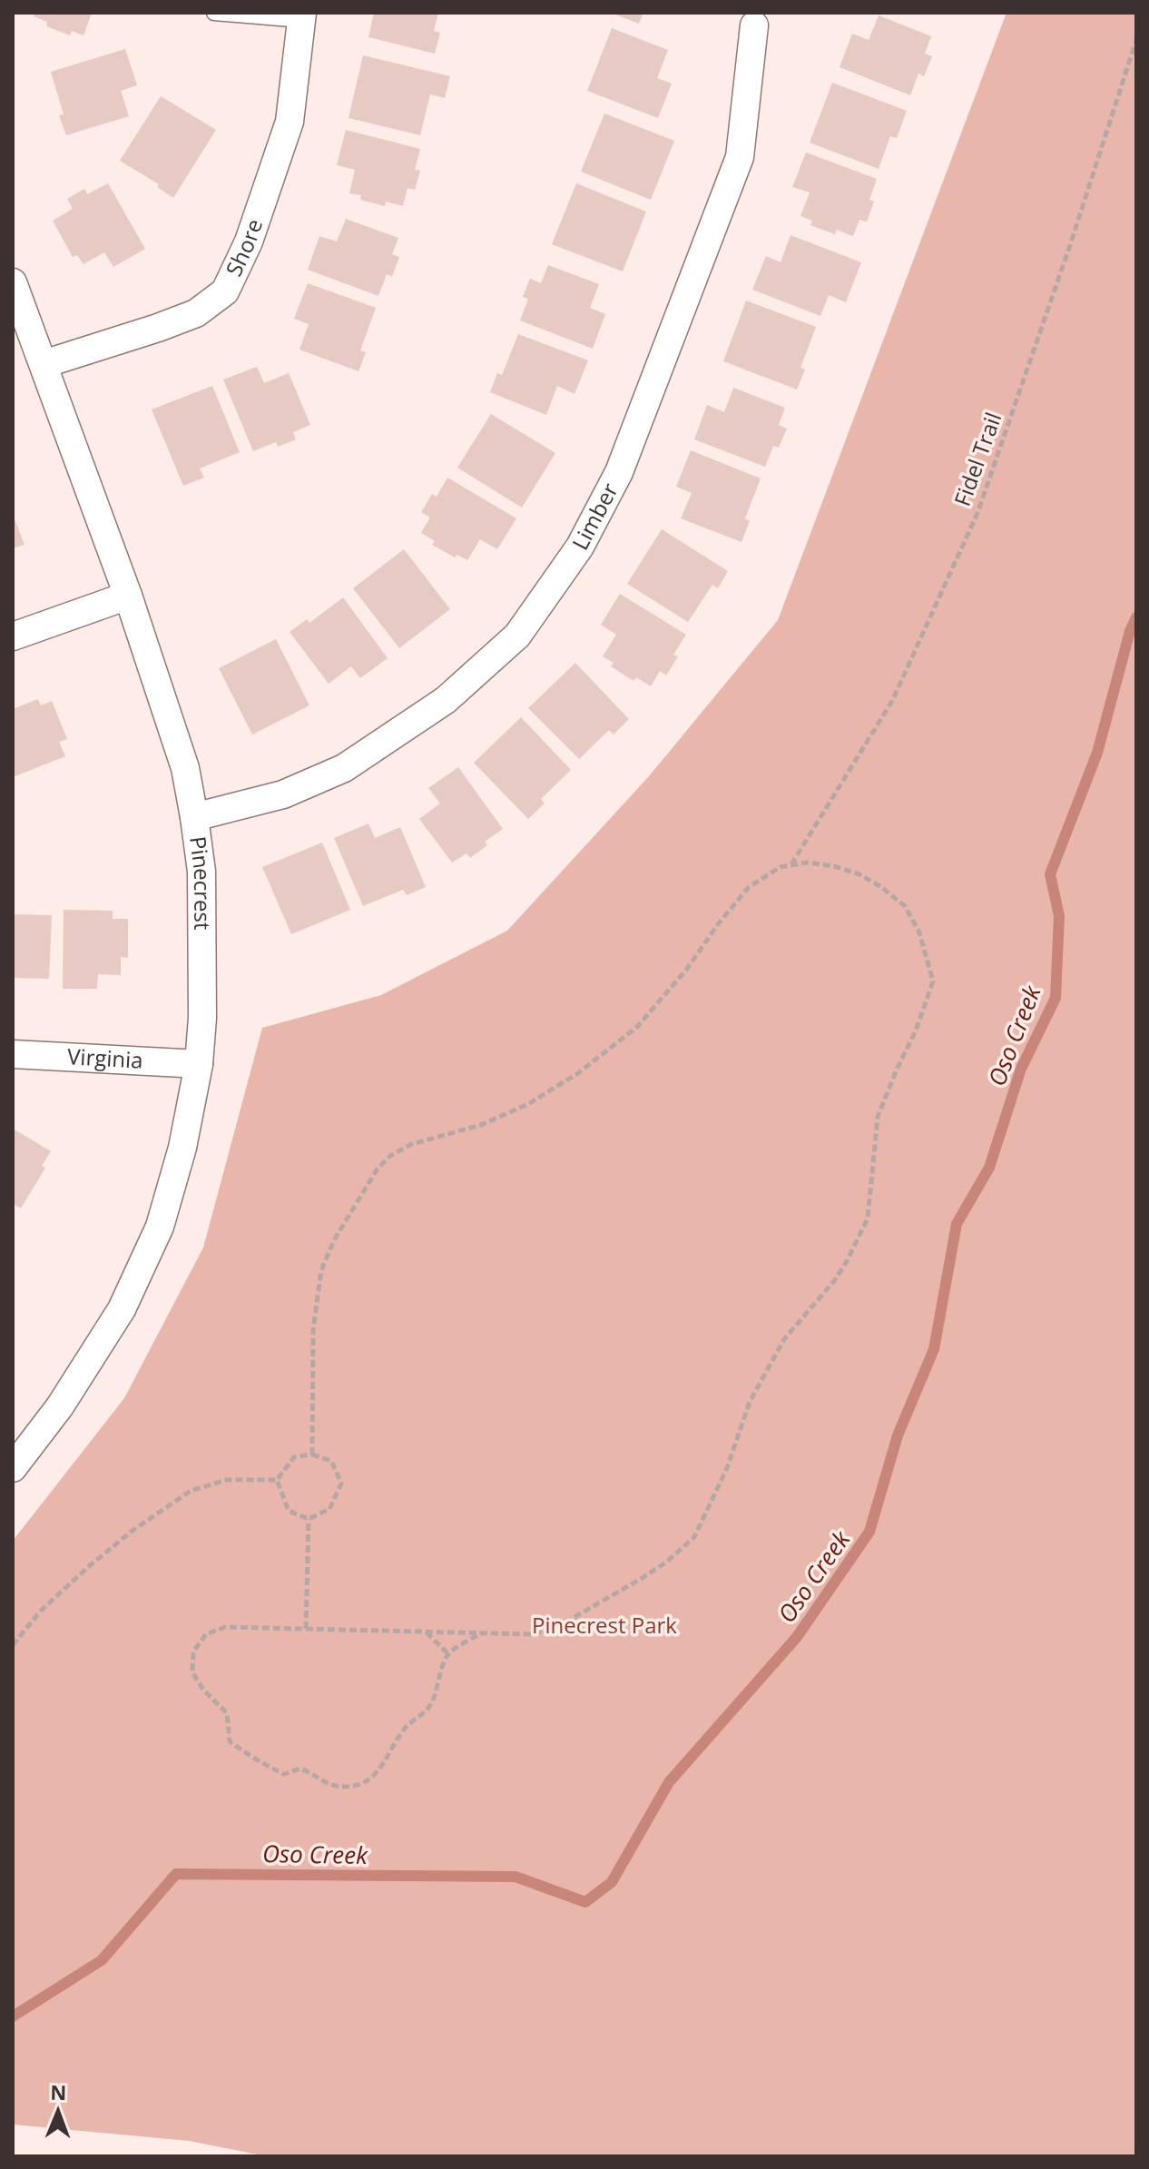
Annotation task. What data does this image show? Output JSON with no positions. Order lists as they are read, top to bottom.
{
  "streets": {
    "street": [
      "Shore",
      "Limber",
      "Pinecrest",
      "Virginia"
    ],
    "path": ["Fidel Trail"]
  },
  "crossings": [
    ["Shore", "Pinecrest"],
    ["Limber", "Pinecrest"],
    ["Pinecrest", "Virginia"]
  ],
  "water": ["Oso Creek"],
  "parks": ["Pinecrest Park"],
  "north": "top"
}
